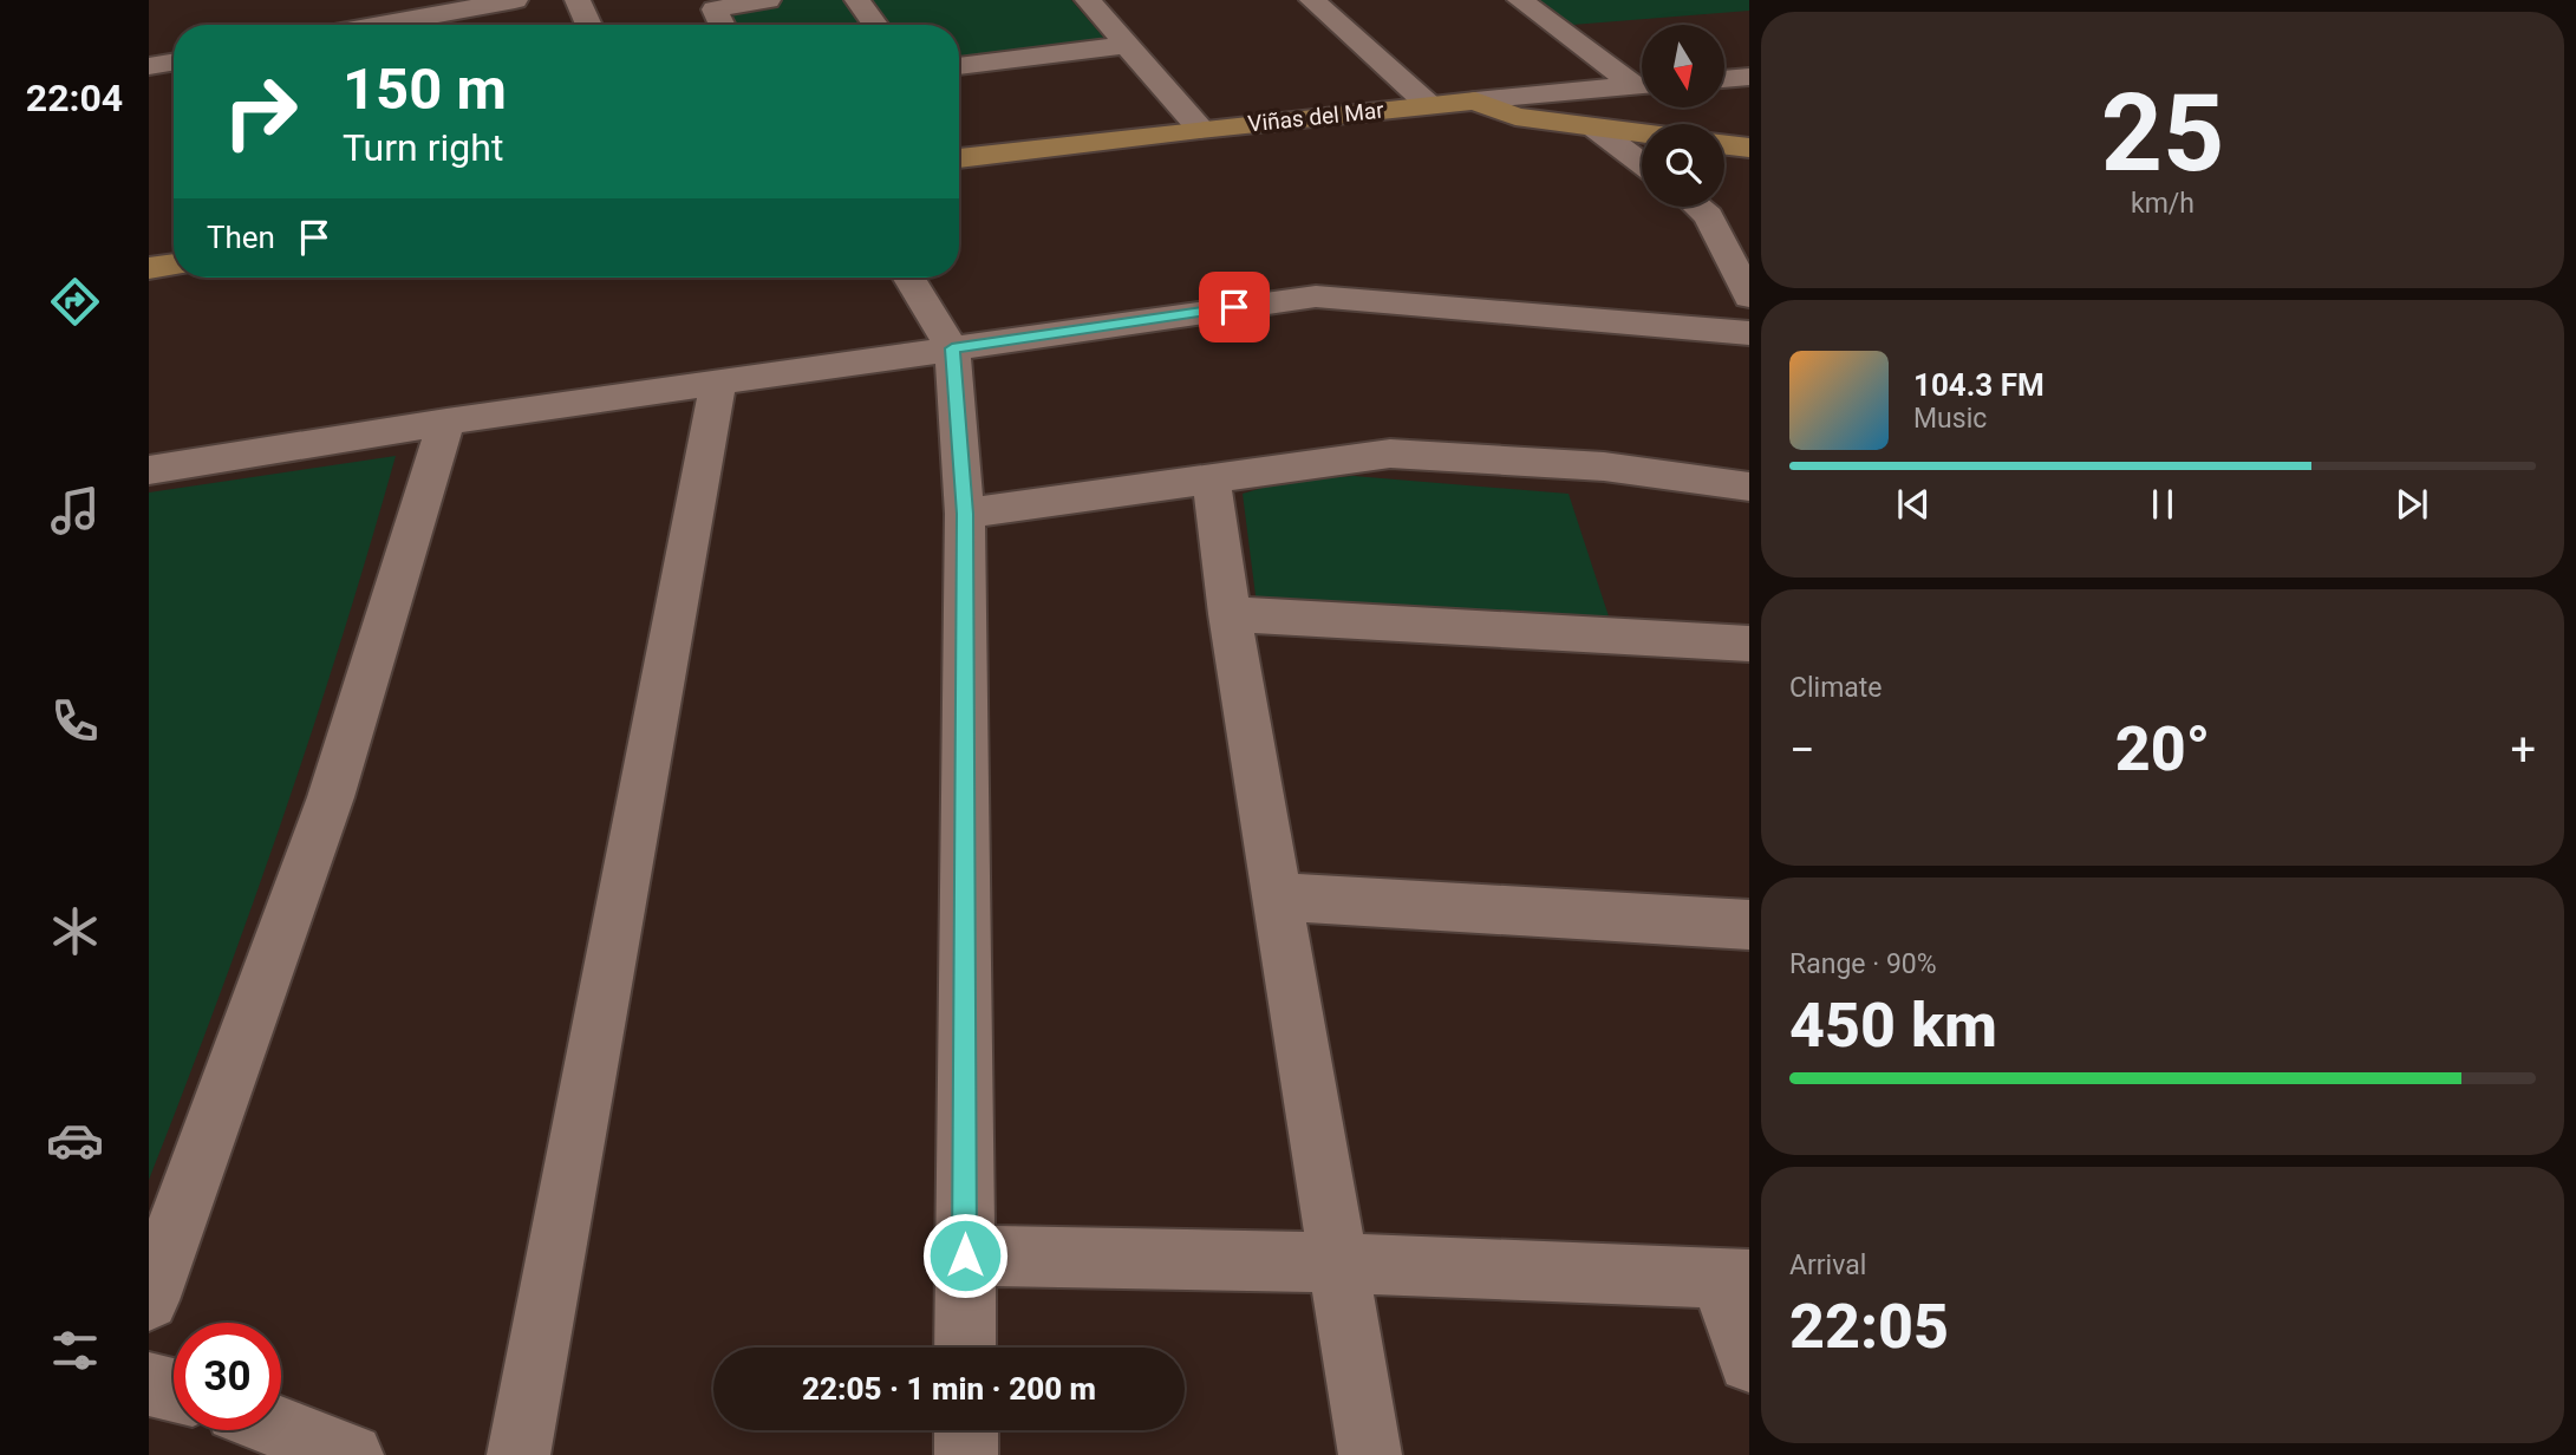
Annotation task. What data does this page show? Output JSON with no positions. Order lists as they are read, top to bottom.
{
  "streets": {
    "street": ["Viñas del Mar"]
  },
  "north": "bottom",
  "page": {
    "tabs": "22:04",
    "tile": [
      ["25", "km/h"],
      "Climate",
      ["Range · 90%", "450 km"],
      ["Arrival", "22:05"]
    ],
    "turn": ["150 m", "Turn right"],
    "then": "Then",
    "song": ["104.3 FM", "Music"],
    "heat": ["−", "20°", "+"],
    "limit": "30",
    "trip": "22:05 · 1 min · 200 m"
  }
}
